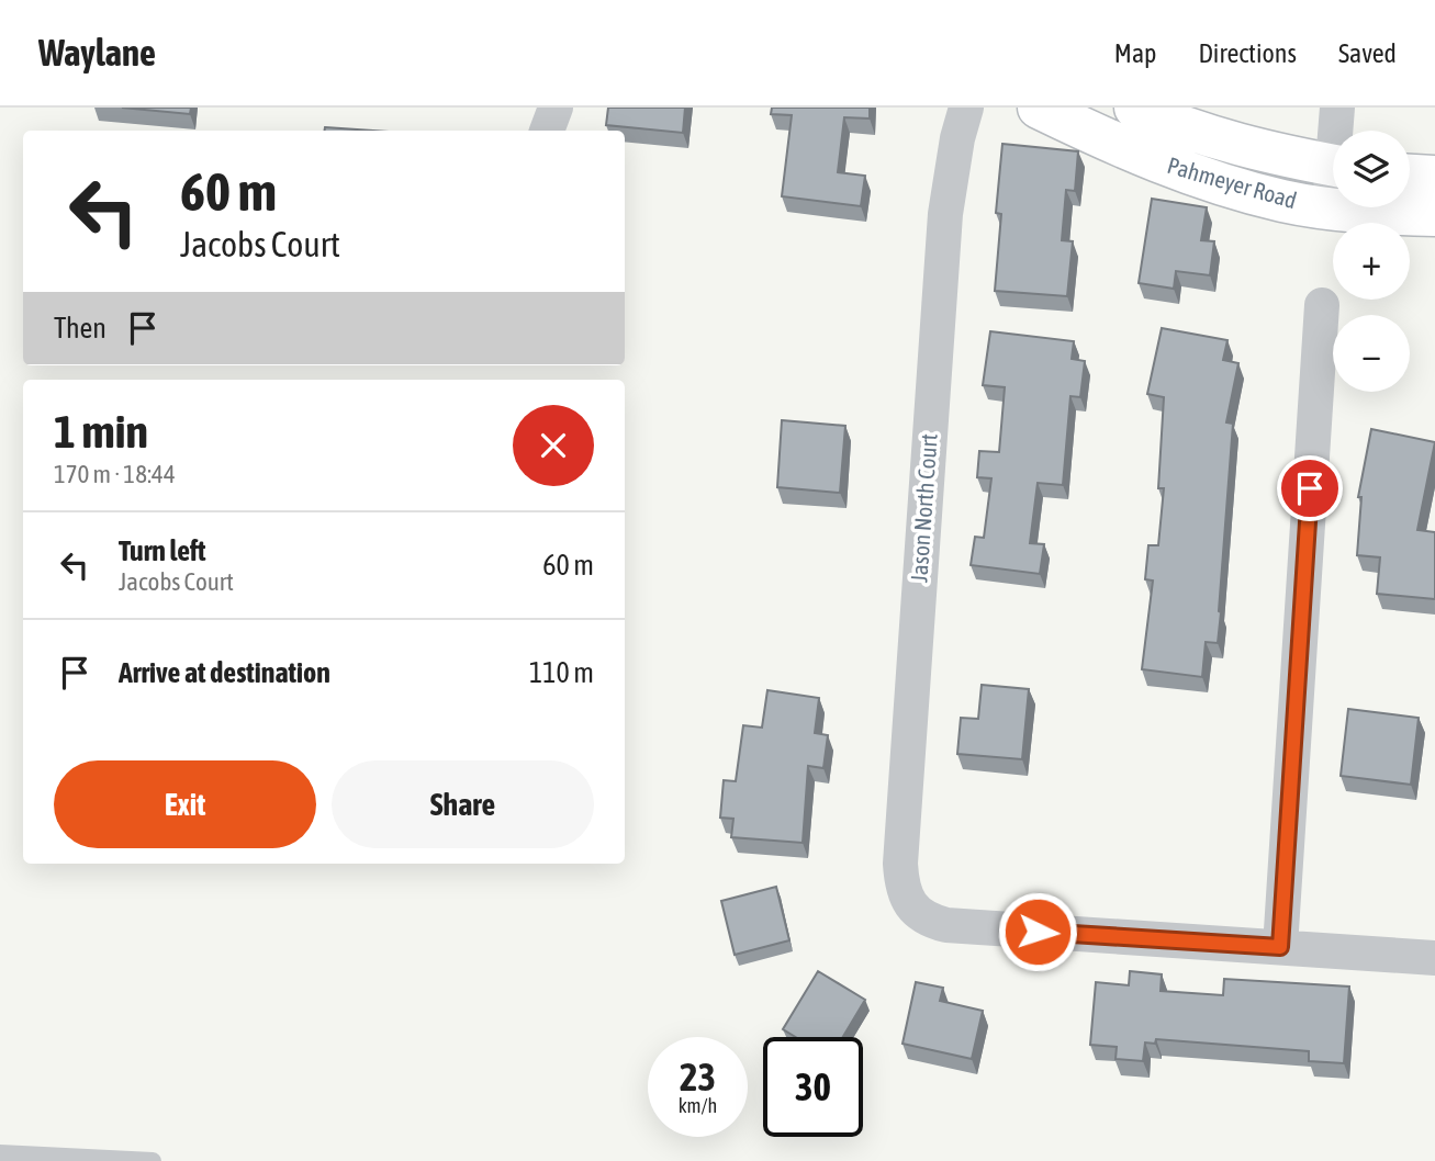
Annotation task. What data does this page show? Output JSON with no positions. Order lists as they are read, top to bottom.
{
  "streets": {
    "street": ["Pahmeyer Road", "Jason North Court"]
  },
  "page": {
    "header": "Waylane",
    "nav": ["Map", "Directions", "Saved"],
    "map_buttons": ["+", "−"],
    "turn": ["60 m", "Jacobs Court"],
    "then": "Then",
    "heading": ["1 min", "170 m · 18:44"],
    "list": [
      {
        "name": "Turn left",
        "note": "Jacobs Court",
        "value": "60 m"
      },
      {
        "name": "Arrive at destination",
        "value": "110 m"
      }
    ],
    "buttons": ["Exit", "Share"],
    "speed": "23 km/h",
    "limit": "30"
  }
}
